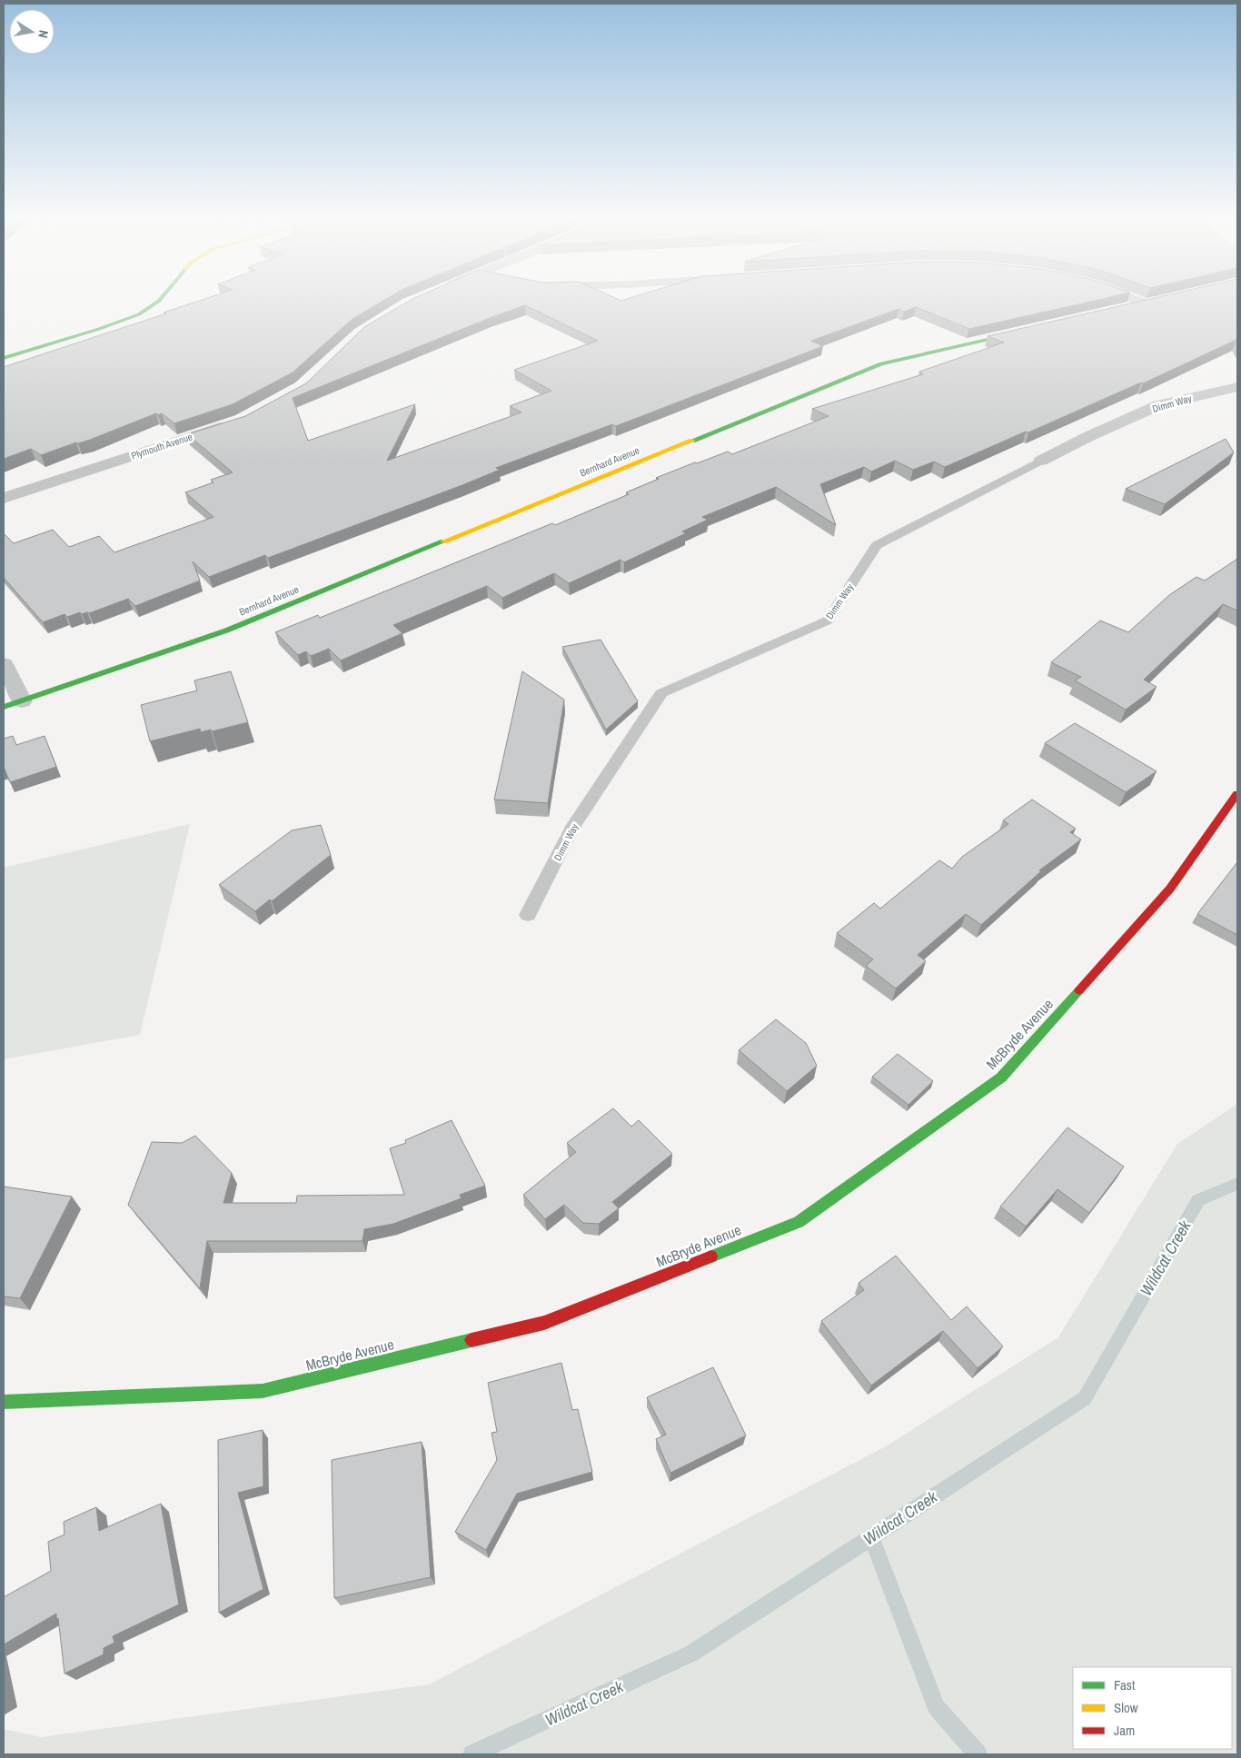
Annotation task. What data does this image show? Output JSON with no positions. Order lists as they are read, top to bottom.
{
  "streets": {
    "street": [
      "Dimm Way",
      "Plymouth Avenue",
      "Bernhard Avenue",
      "McBryde Avenue"
    ]
  },
  "water": ["Wildcat Creek"],
  "legend": ["Fast", "Slow", "Jam"],
  "north": "right"
}
